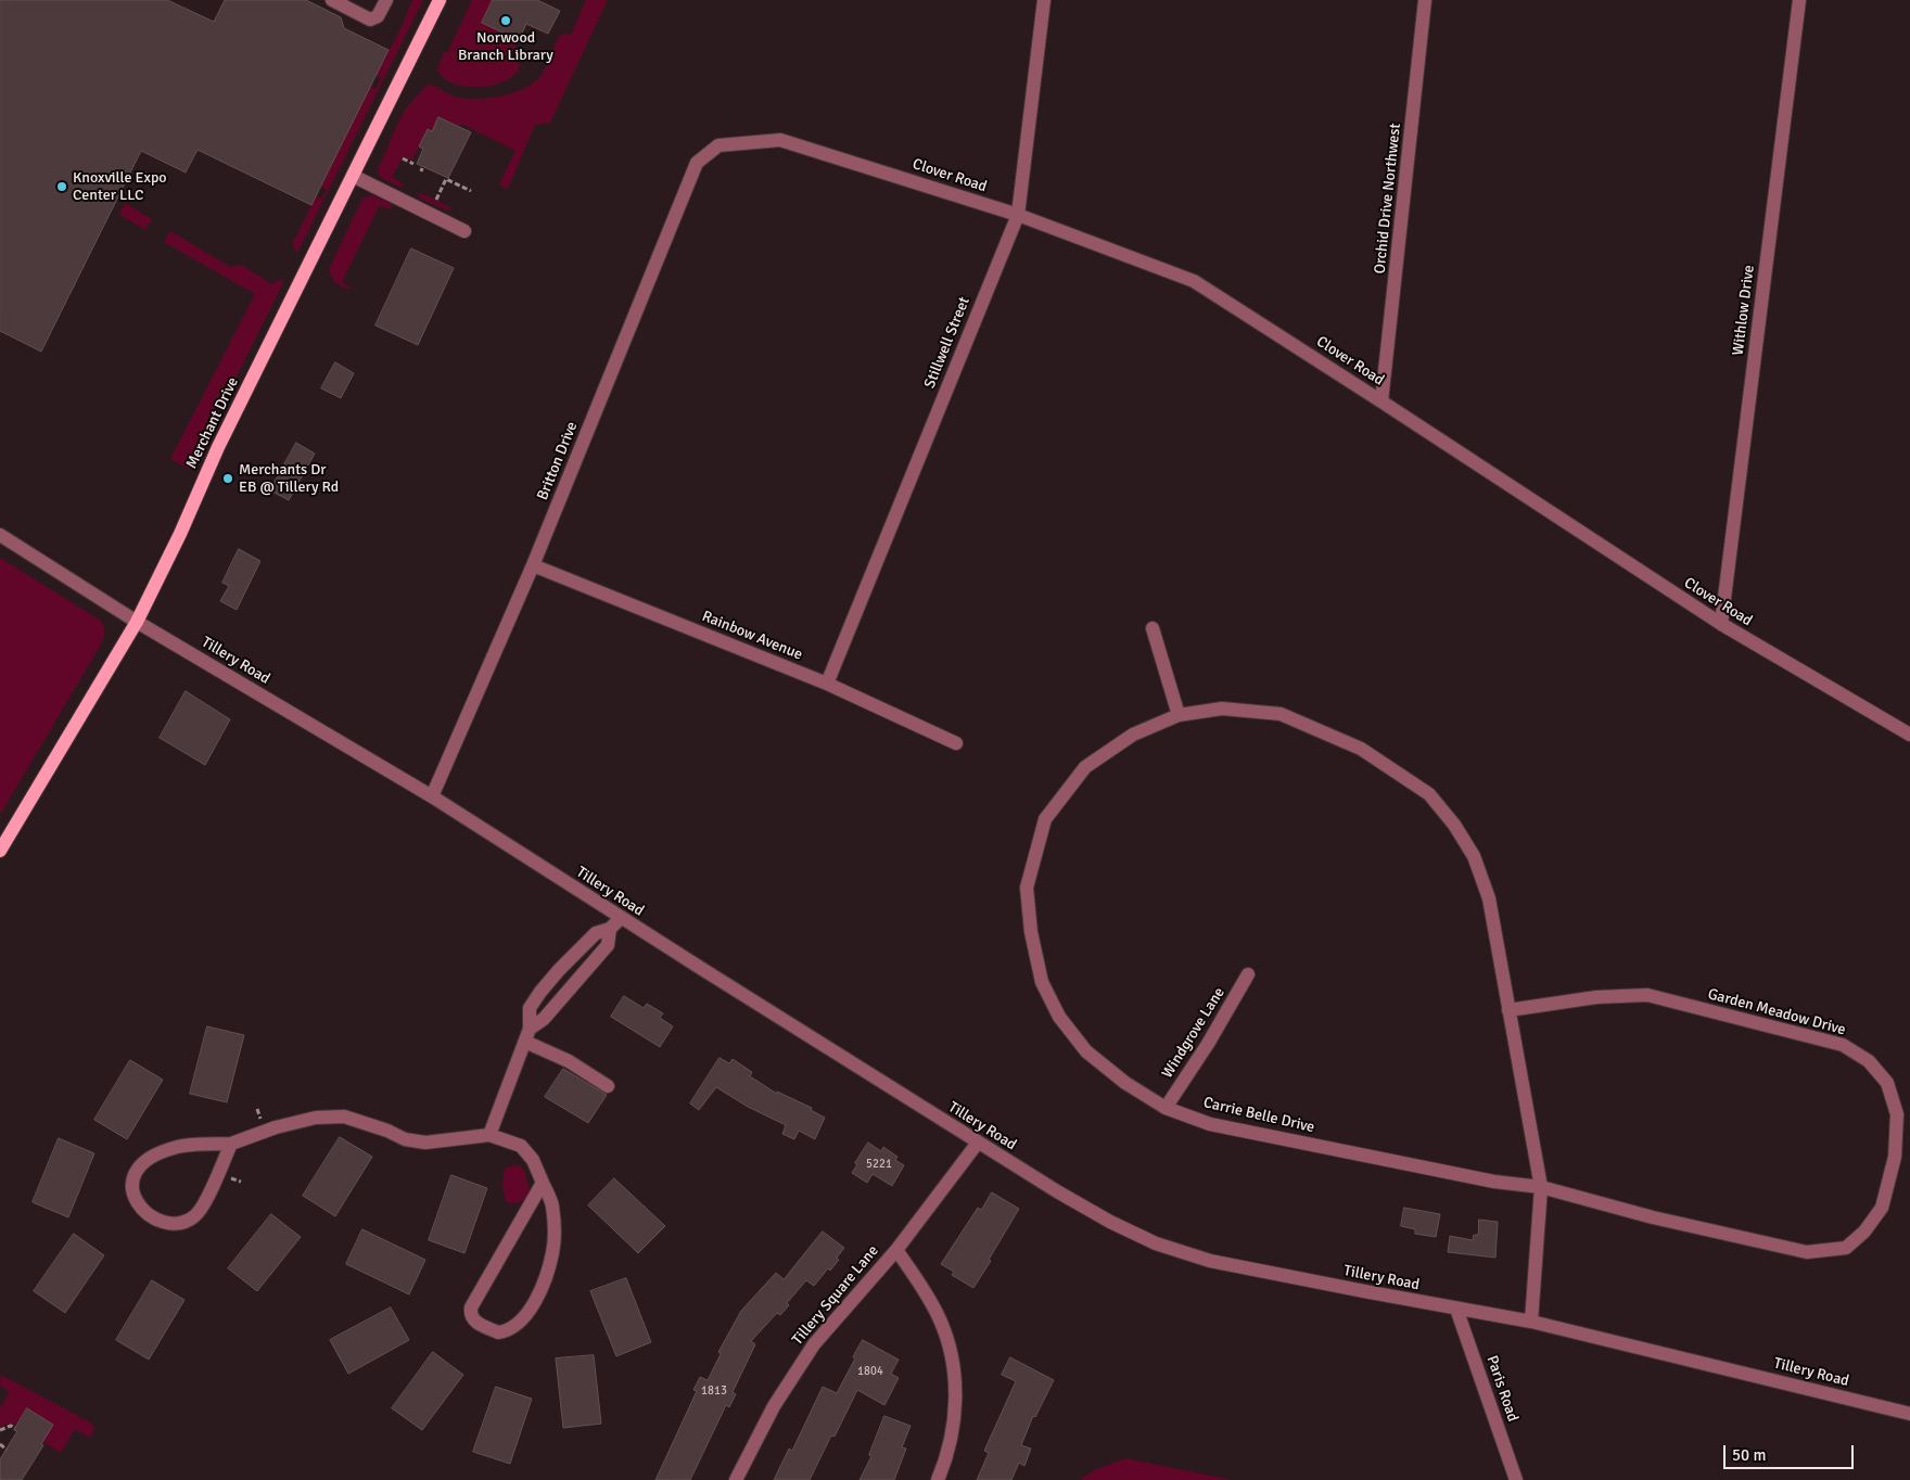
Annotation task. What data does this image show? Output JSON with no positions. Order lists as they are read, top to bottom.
{
  "streets": {
    "main road": ["Merchant Drive"],
    "street": [
      "Clover Road",
      "Orchid Drive Northwest",
      "Withlow Drive",
      "Stillwell Street",
      "Britton Drive",
      "Rainbow Avenue",
      "Tillery Road",
      "Garden Meadow Drive",
      "Windgrove Lane",
      "Carrie Belle Drive",
      "Tillery Square Lane",
      "Paris Road"
    ]
  },
  "crossings": [
    ["Clover Road", "Orchid Drive Northwest"],
    ["Clover Road", "Withlow Drive"],
    ["Clover Road", "Stillwell Street"],
    ["Clover Road", "Britton Drive"],
    ["Stillwell Street", "Rainbow Avenue"],
    ["Merchant Drive", "Tillery Road"],
    ["Britton Drive", "Rainbow Avenue"],
    ["Britton Drive", "Tillery Road"],
    ["Tillery Road", "Carrie Belle Drive"],
    ["Tillery Road", "Tillery Square Lane"],
    ["Tillery Road", "Paris Road"],
    ["Garden Meadow Drive", "Carrie Belle Drive"],
    ["Windgrove Lane", "Carrie Belle Drive"]
  ],
  "places": ["Norwood Branch Library", "Knoxville Expo Center LLC", "Merchants Dr EB @ Tillery Rd"],
  "house_numbers": ["5221", "1804", "1813"],
  "scale_bar": "50 m"
}
